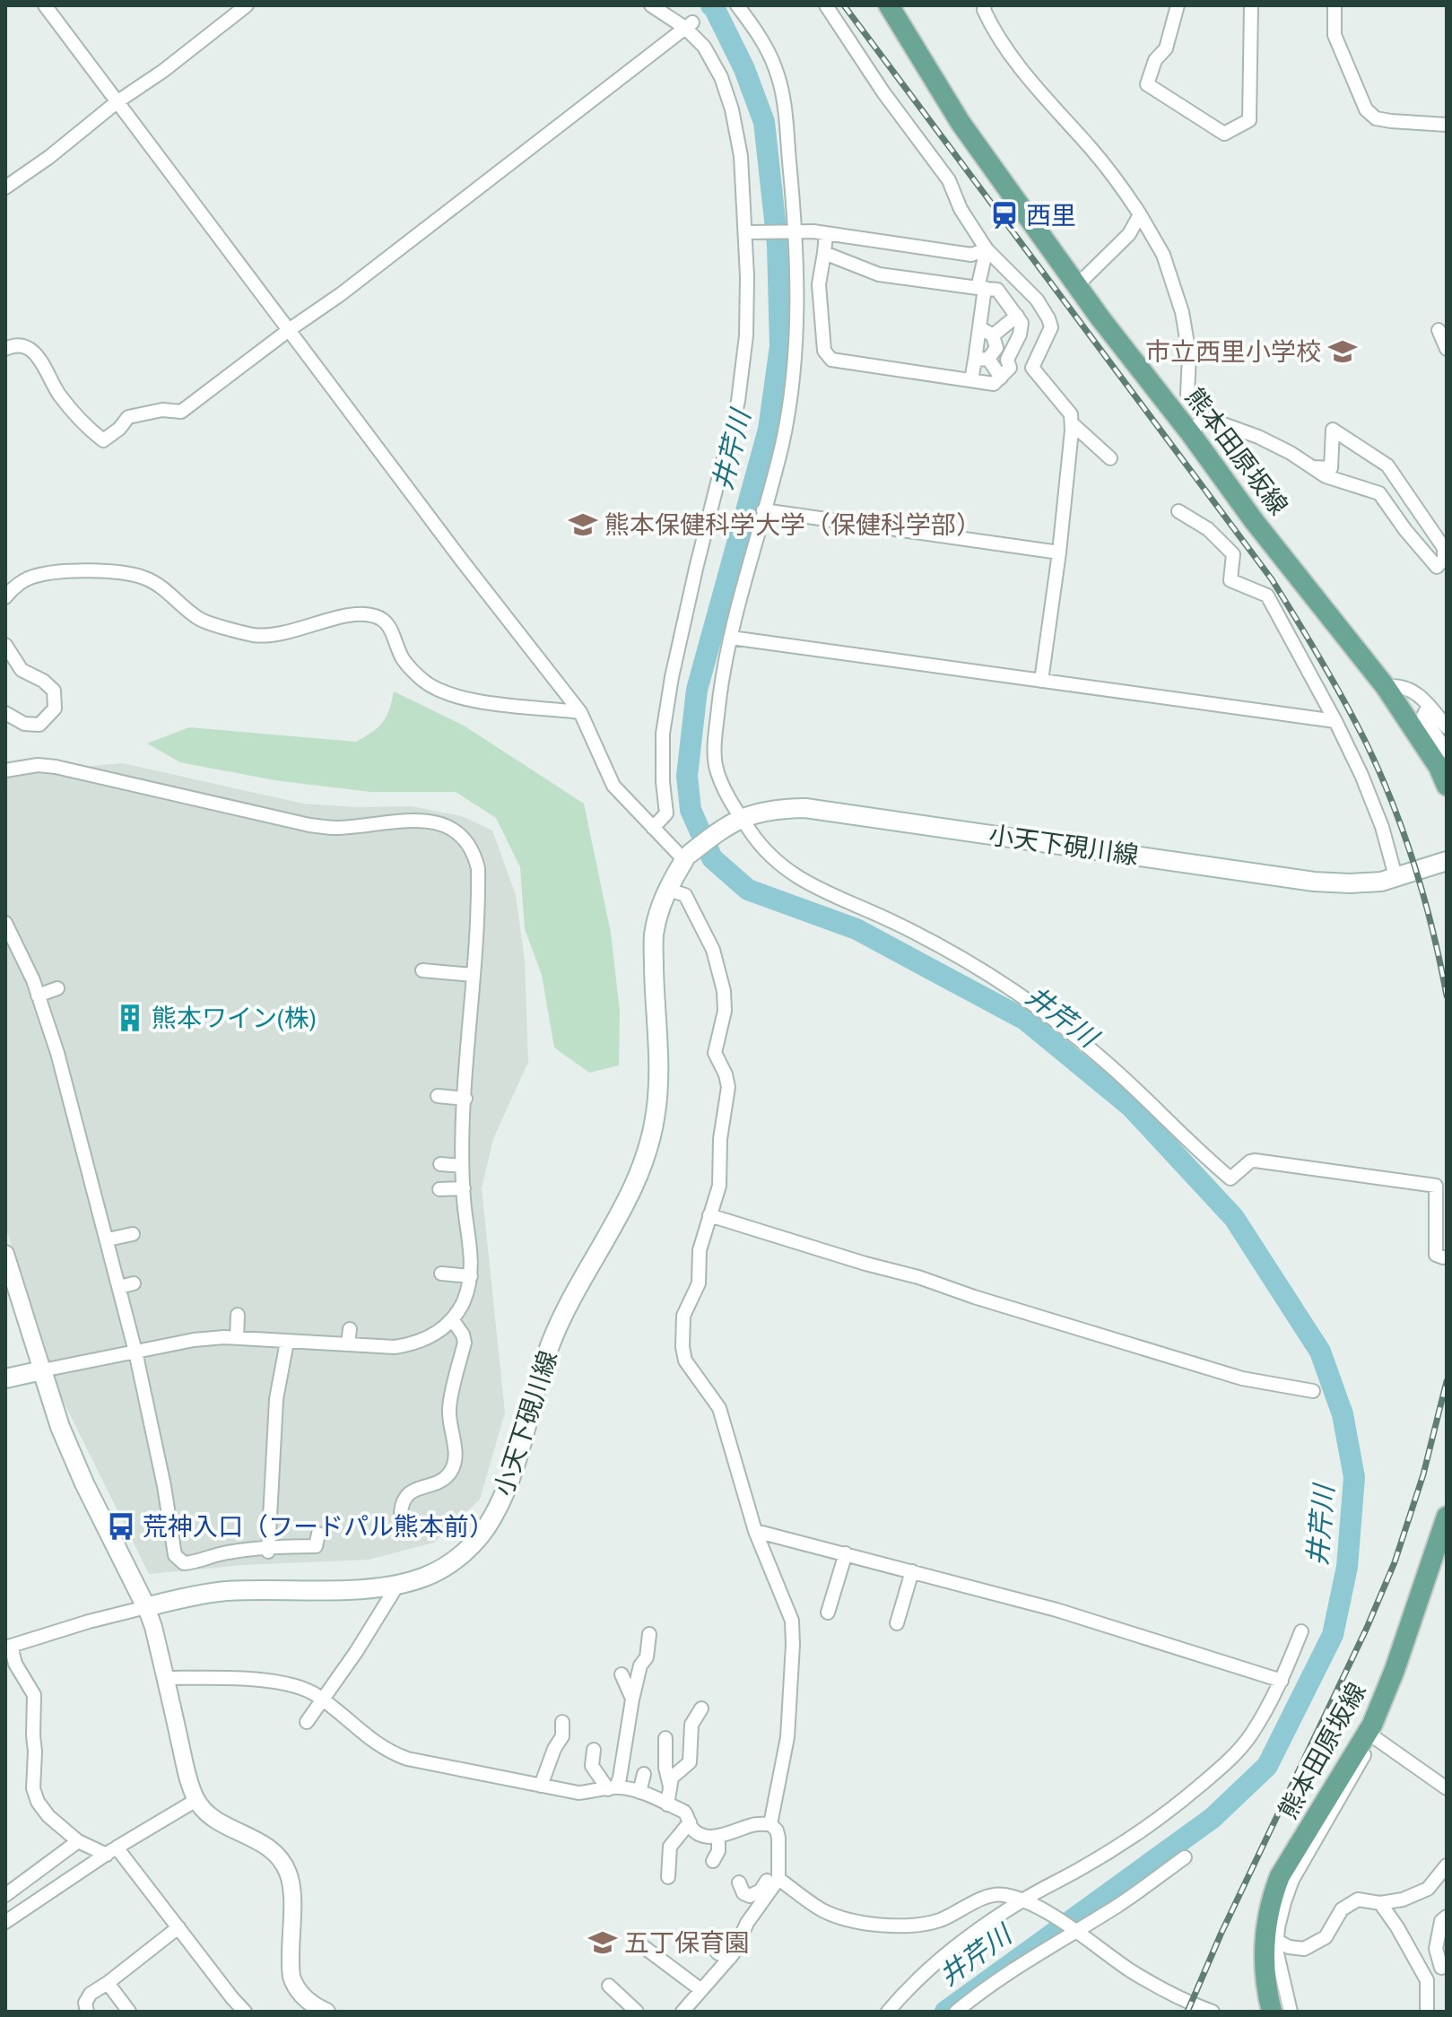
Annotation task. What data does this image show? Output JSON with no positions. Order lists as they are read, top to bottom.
{
  "streets": {
    "main road": ["熊本田原坂線", "小天下硯川線"]
  },
  "water": ["井芹川"],
  "places": {
    "station": ["西里"],
    "school or university": ["市立西里小学校", "熊本保健科学大学（保健科学部）", "五丁保育園"],
    "building": ["熊本ワイン(株)"],
    "bus stop": ["荒神入口（フードパル熊本前）"]
  }
}
